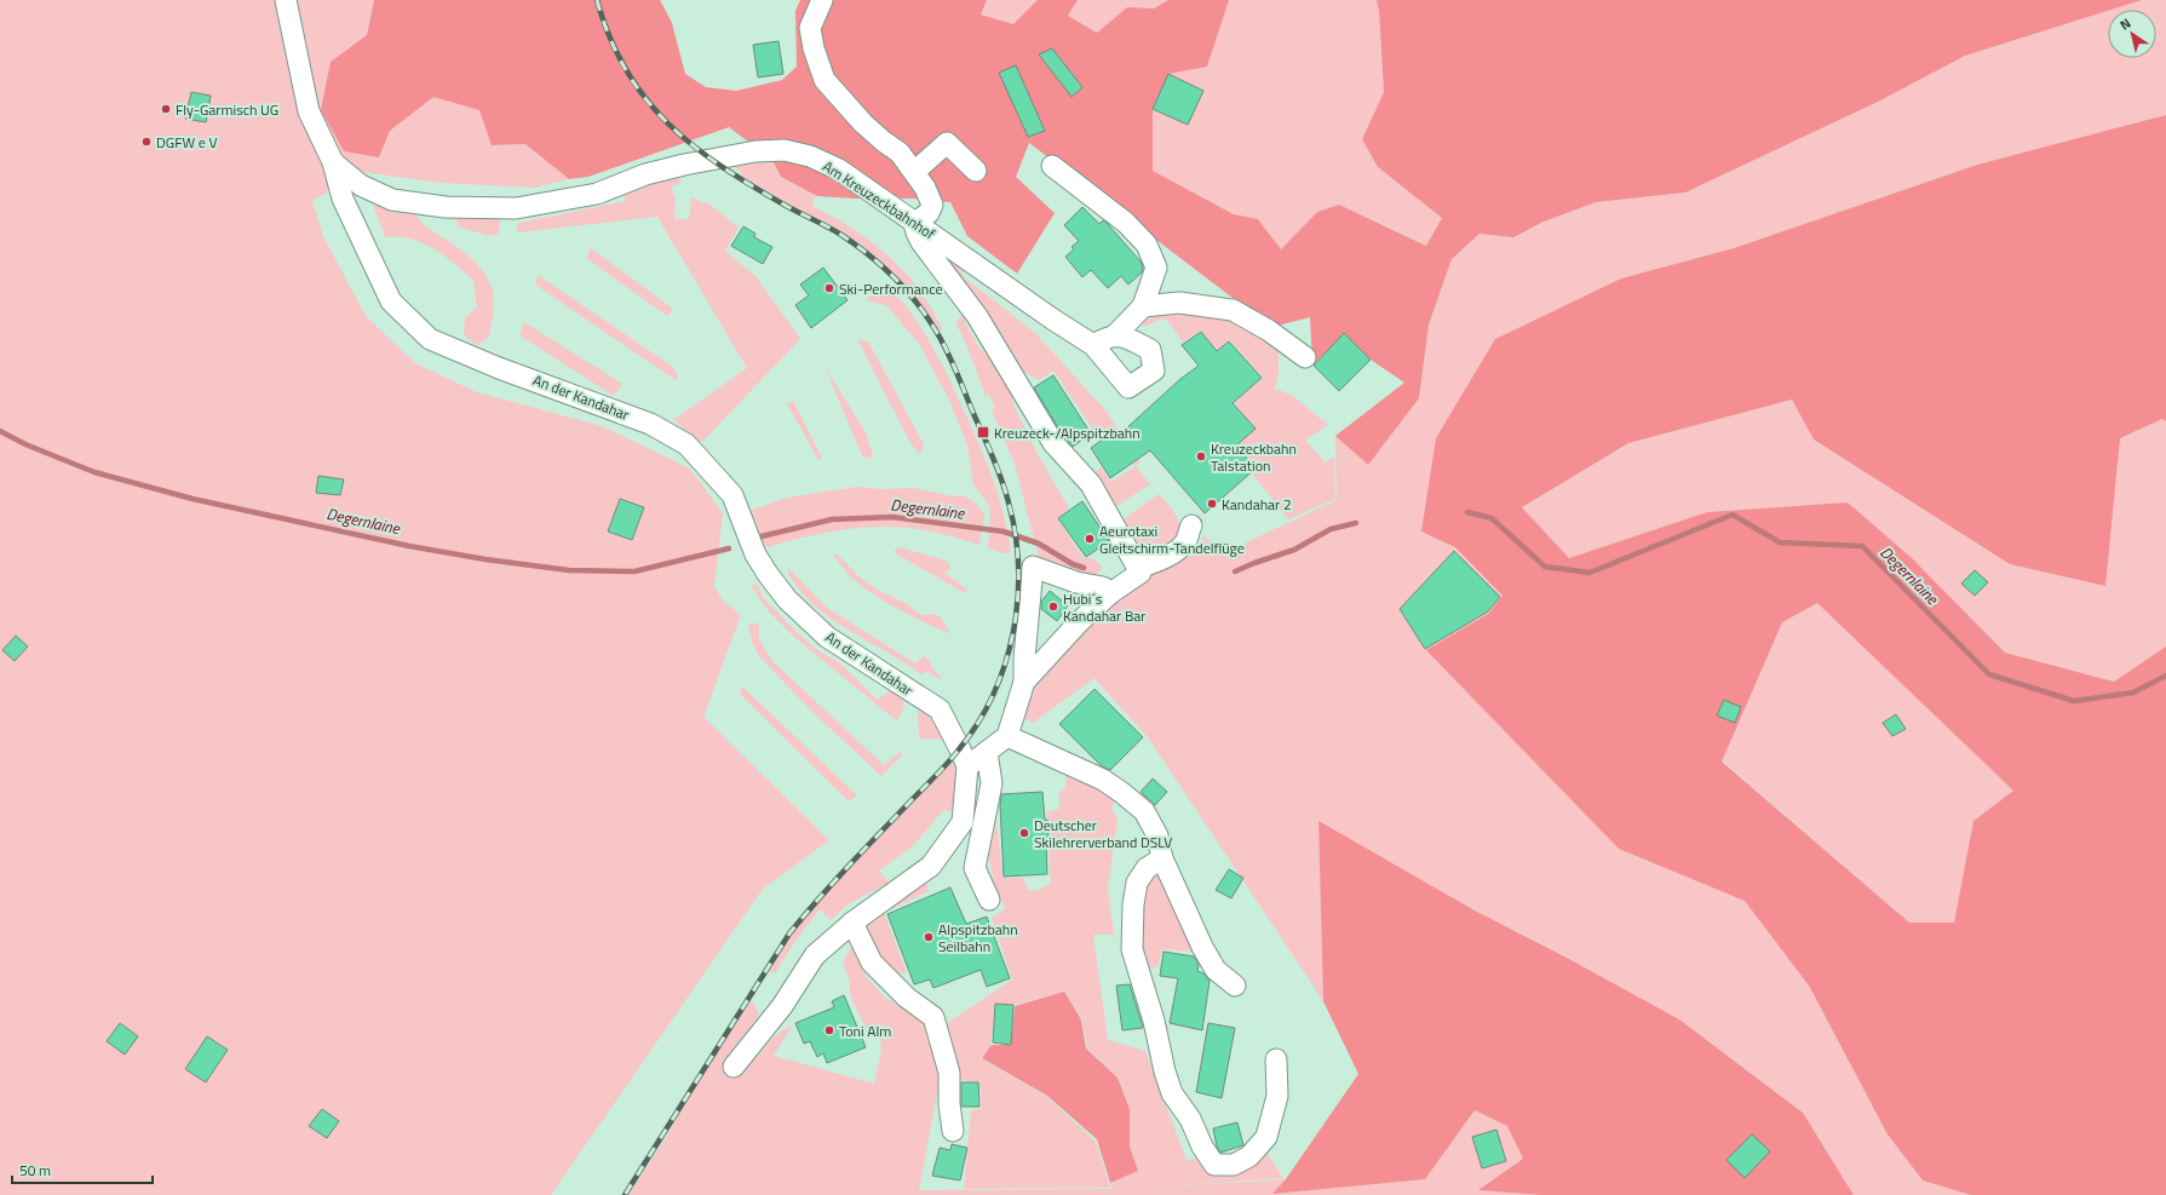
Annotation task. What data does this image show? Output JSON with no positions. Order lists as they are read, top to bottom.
{
  "streets": {
    "street": ["Am Kreuzeckbahnhof", "An der Kandahar"]
  },
  "crossings": [
    ["Am Kreuzeckbahnhof", "An der Kandahar"]
  ],
  "water": ["Degernlaine"],
  "places": {
    "other": [
      "Fly-Garmisch UG",
      "DGFW e V",
      "Ski-Performance",
      "Kreuzeckbahn Talstation",
      "Kandahar 2",
      "Aeurotaxi Gleitschirm-Tandelflüge",
      "Hubi´s Kandahar Bar",
      "Deutscher Skilehrerverband DSLV",
      "Alpspitzbahn Seilbahn",
      "Toni Alm"
    ],
    "transit": ["Kreuzeck-/Alpspitzbahn"]
  },
  "scale_bar": "50 m",
  "north": "top left"
}
